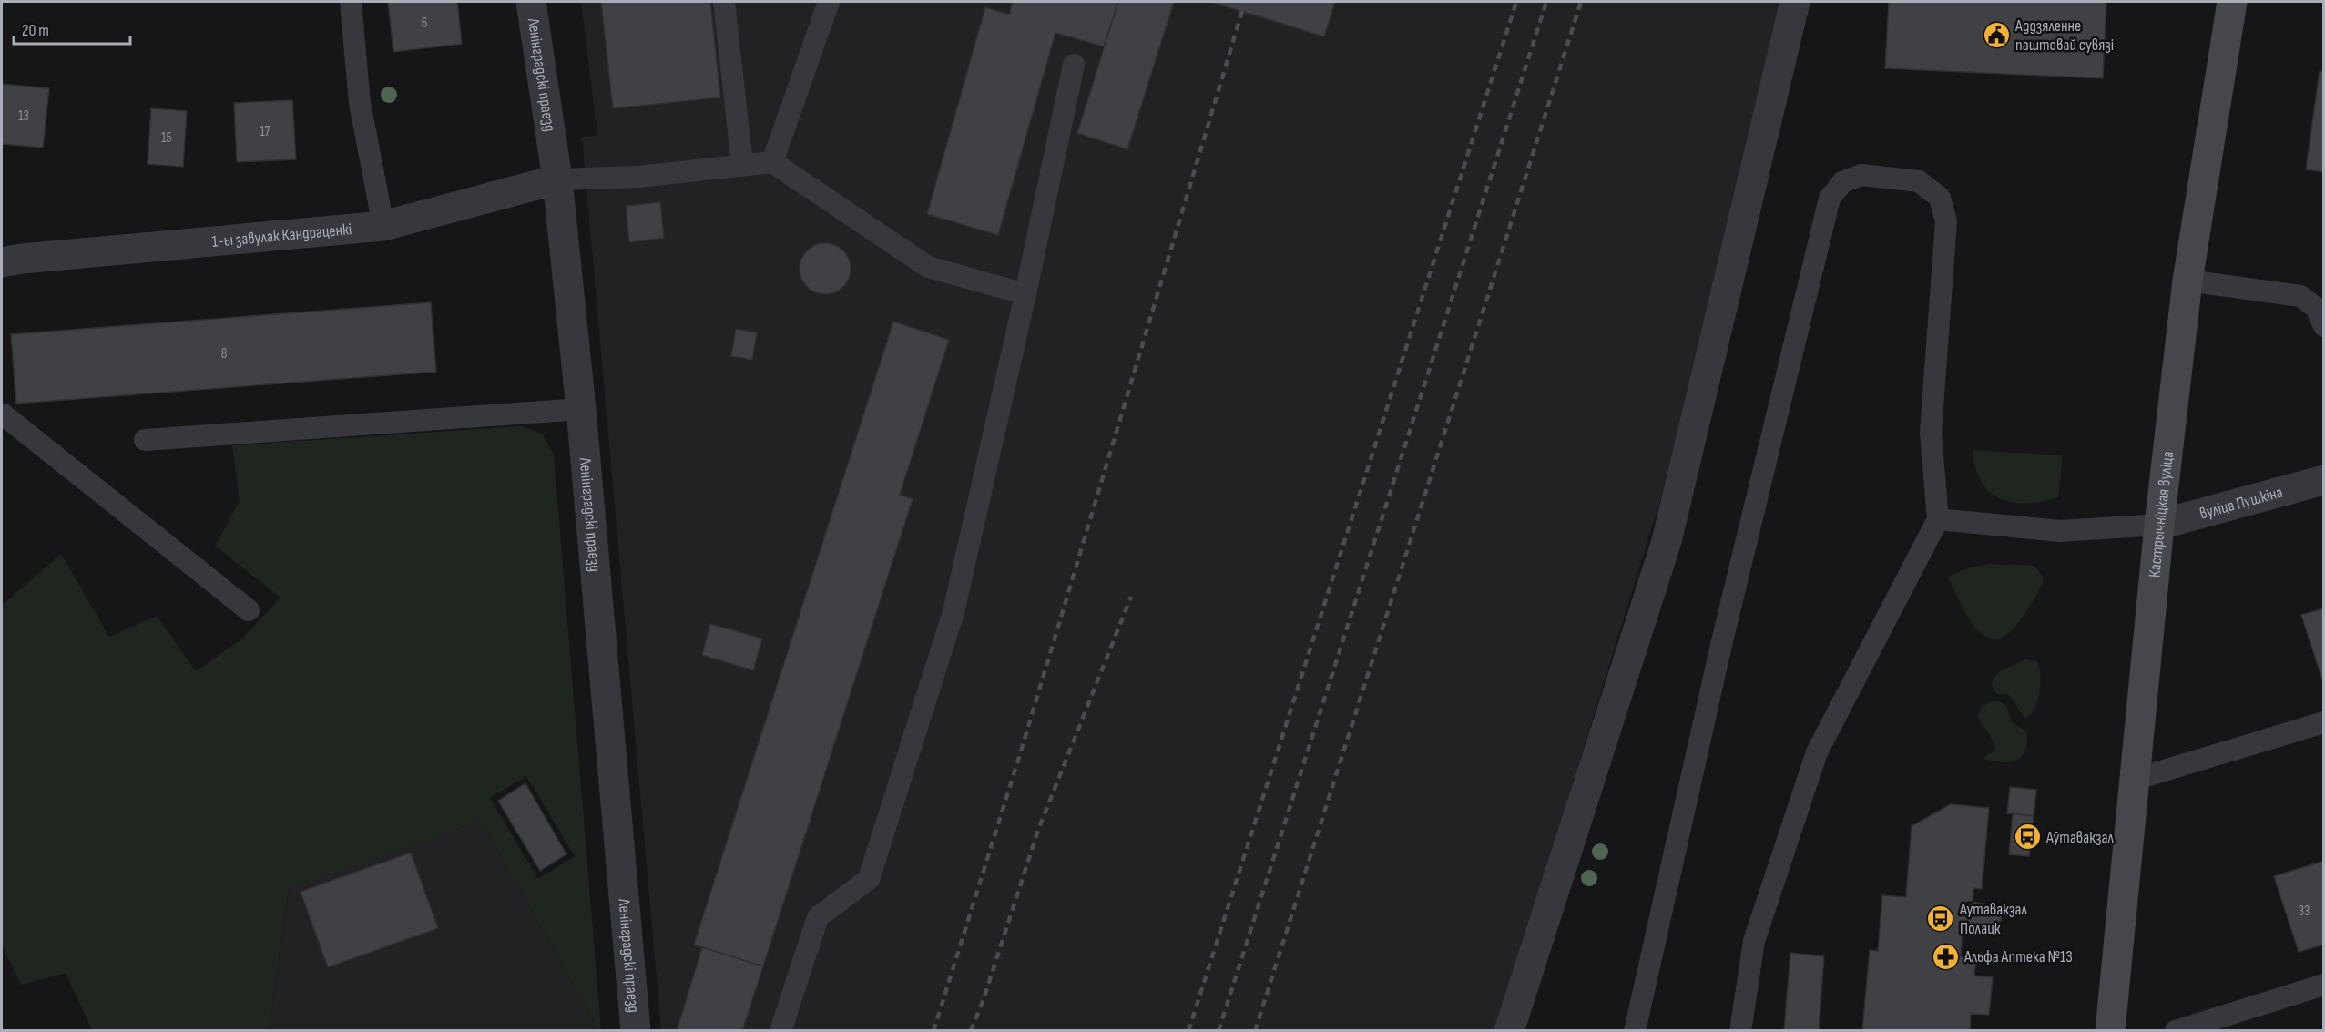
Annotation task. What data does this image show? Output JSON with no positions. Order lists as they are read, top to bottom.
{
  "streets": {
    "main road": ["Кастрычніцкая вуліца"],
    "street": ["Ленінградскі праезд", "1-ы завулак Кандраценкі", "вуліца Пушкіна"]
  },
  "crossings": [
    ["Ленінградскі праезд", "1-ы завулак Кандраценкі"],
    ["вуліца Пушкіна", "Кастрычніцкая вуліца"]
  ],
  "places": {
    "public building": ["Аддзяленне паштовай сувязі"],
    "bus stop": ["Аўтавакзал", "Аўтавакзал Полацк"],
    "pharmacy": ["Альфа Аптека №13"]
  },
  "house_numbers": [
    "6",
    "13",
    "17",
    "15",
    "8",
    "33"
  ],
  "scale_bar": "20 m"
}
